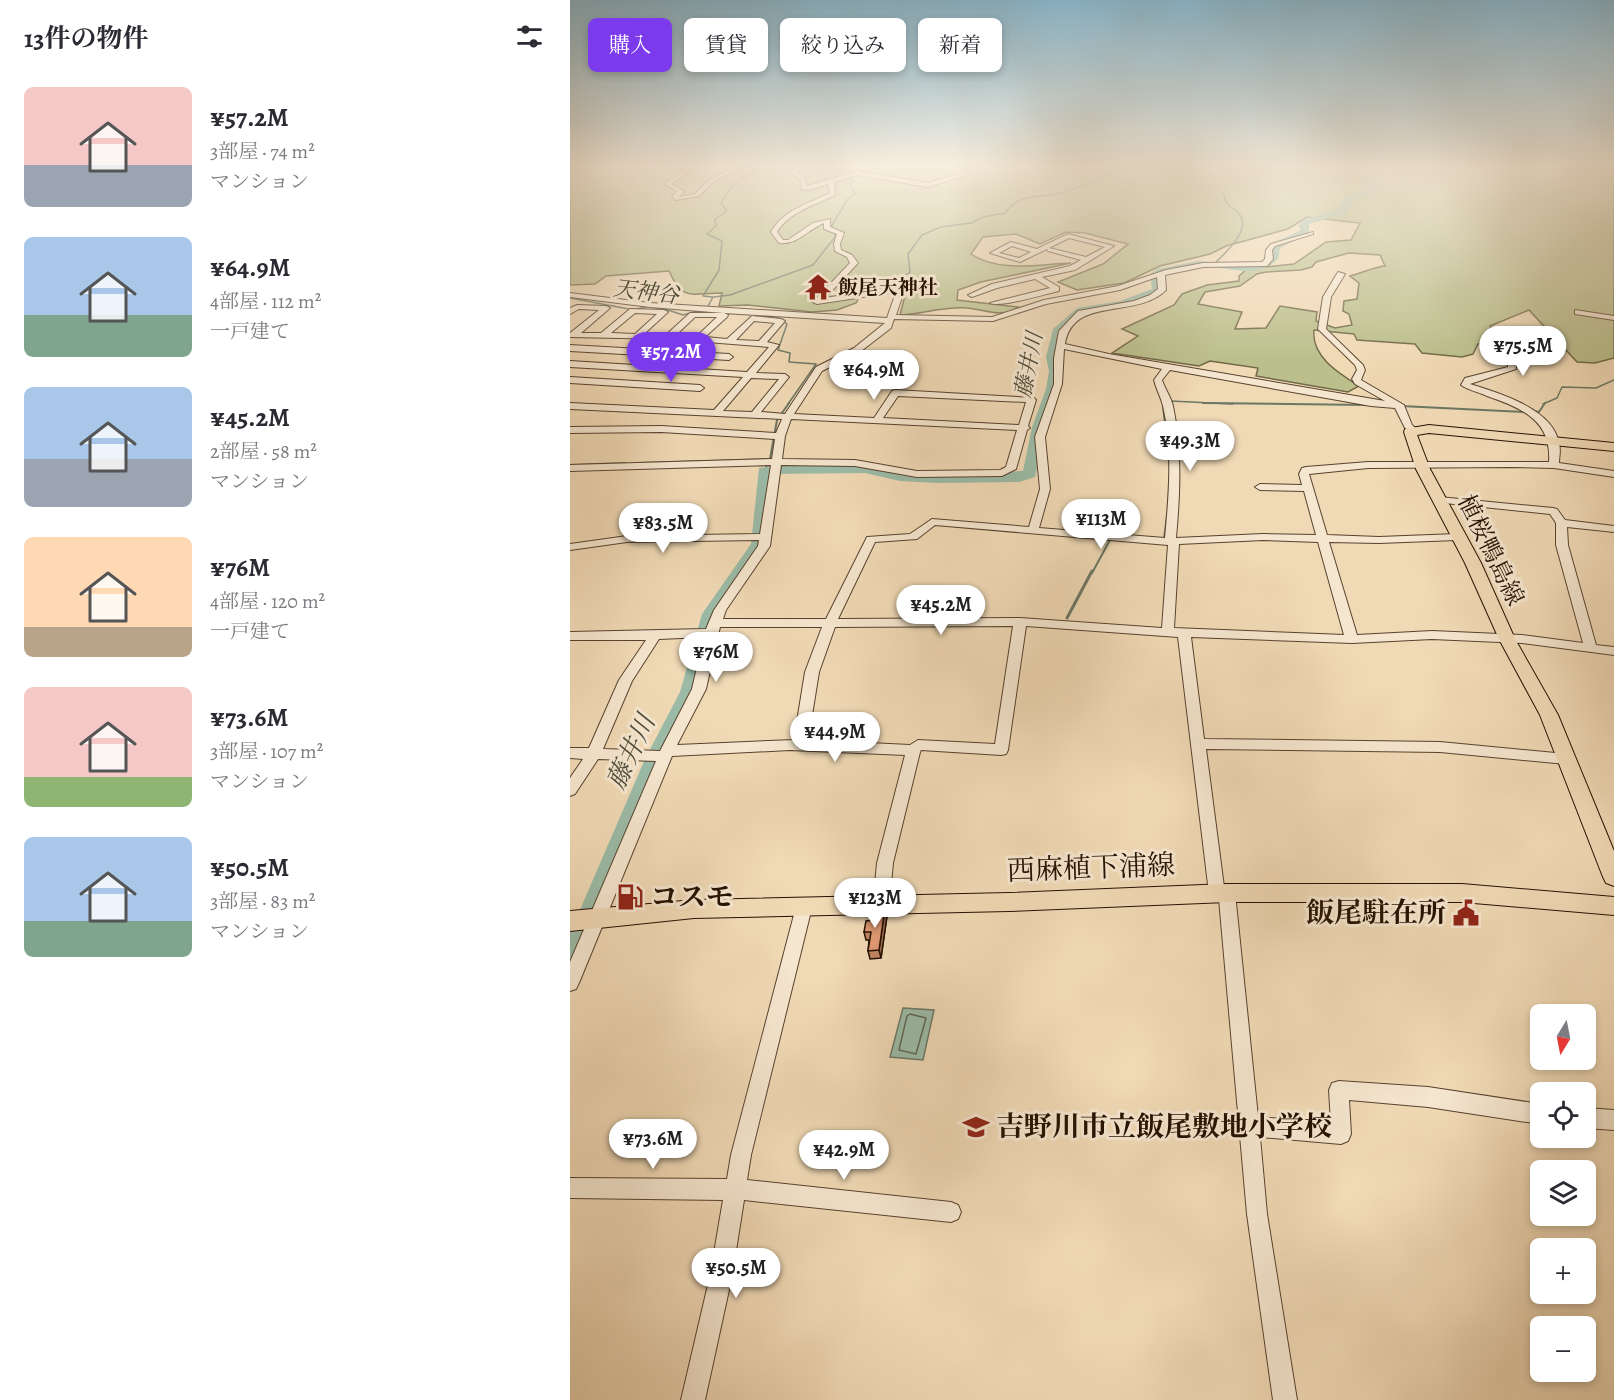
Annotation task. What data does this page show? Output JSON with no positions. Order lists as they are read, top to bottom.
{
  "streets": {
    "main road": ["植桜鴨島線", "西麻植下浦線"]
  },
  "water": ["天神谷", "藤井川"],
  "places": {
    "temple": ["飯尾天神社"],
    "fuel station": ["コスモ"],
    "public building": ["飯尾駐在所"],
    "school or university": ["吉野川市立飯尾敷地小学校"]
  },
  "north": "bottom",
  "page": {
    "heading": "13件の物件",
    "chip": [
      "購入",
      "賃貸",
      "絞り込み",
      "新着"
    ],
    "list": [
      {
        "name": "¥57.2M",
        "note": "3部屋 · 74 m² · マンション"
      },
      {
        "name": "¥64.9M",
        "note": "4部屋 · 112 m² · 一戸建て"
      },
      {
        "name": "¥45.2M",
        "note": "2部屋 · 58 m² · マンション"
      },
      {
        "name": "¥76M",
        "note": "4部屋 · 120 m² · 一戸建て"
      },
      {
        "name": "¥73.6M",
        "note": "3部屋 · 107 m² · マンション"
      },
      {
        "name": "¥50.5M",
        "note": "3部屋 · 83 m² · マンション"
      }
    ],
    "price": [
      "¥75.5M",
      "¥57.2M",
      "¥64.9M",
      "¥49.3M",
      "¥113M",
      "¥83.5M",
      "¥45.2M",
      "¥76M",
      "¥44.9M",
      "¥123M",
      "¥73.6M",
      "¥42.9M",
      "¥50.5M"
    ],
    "map_buttons": ["+", "−"]
  }
}
